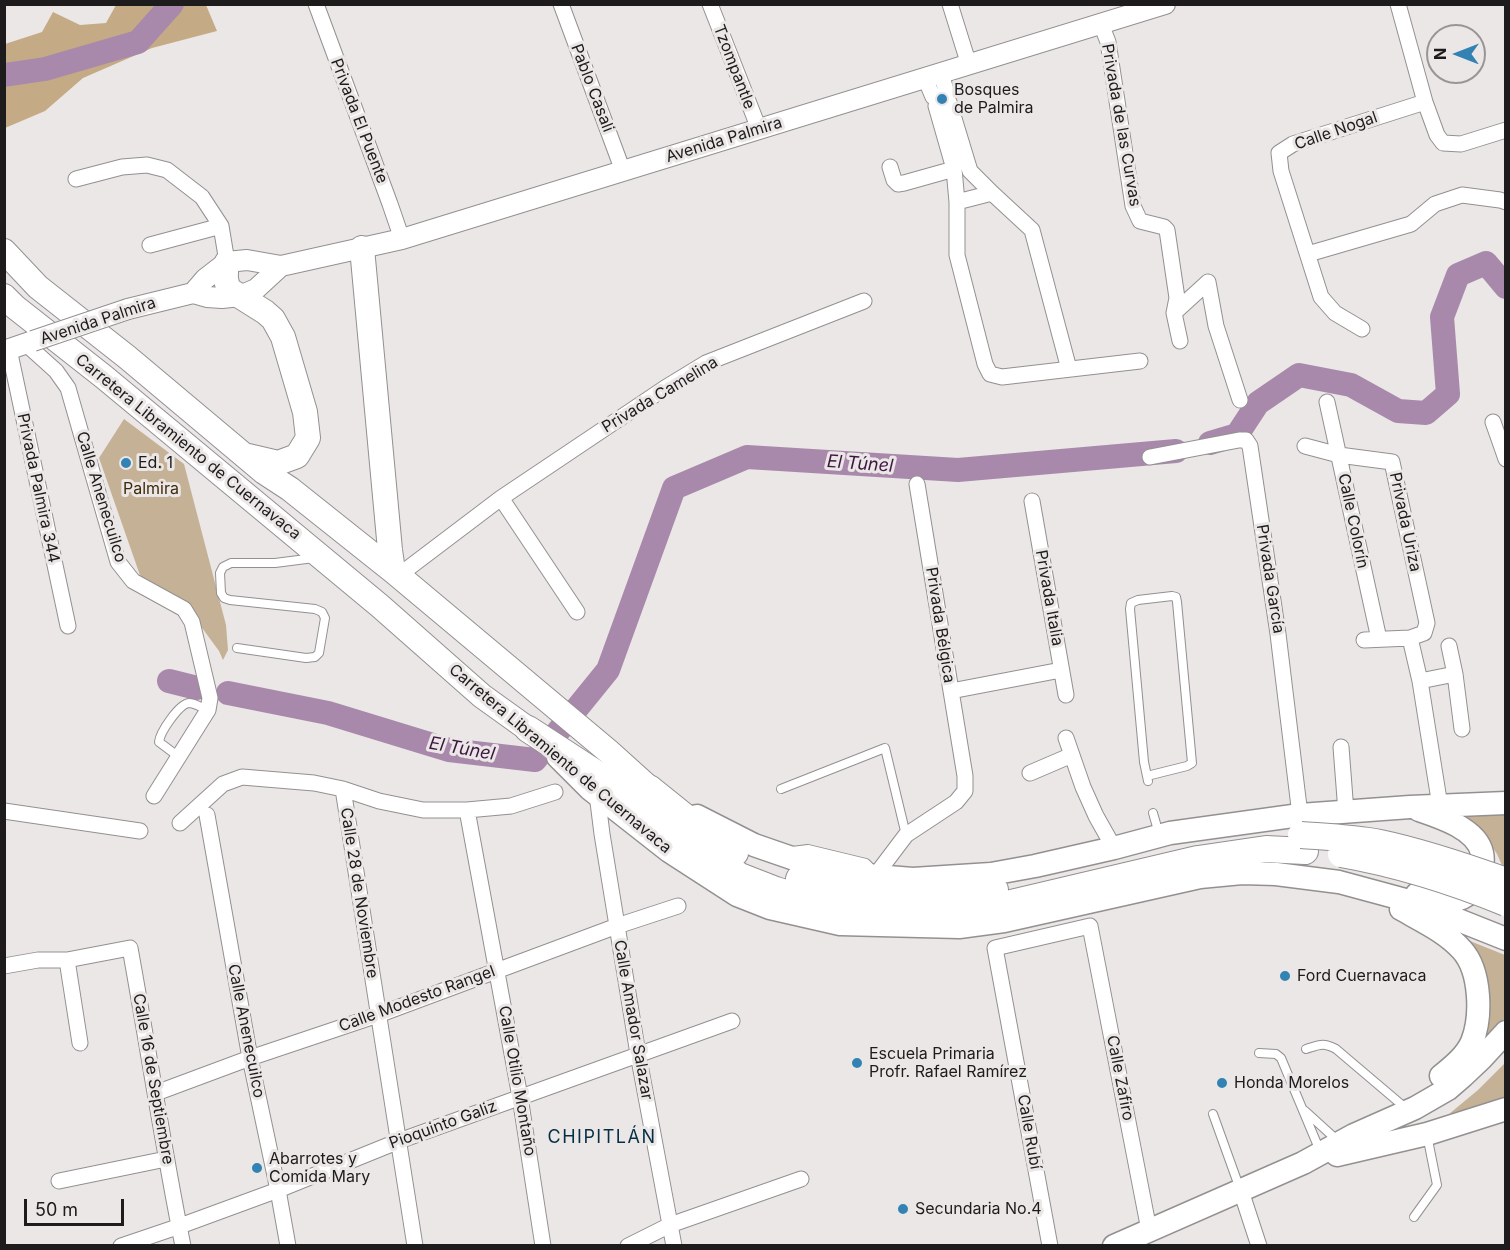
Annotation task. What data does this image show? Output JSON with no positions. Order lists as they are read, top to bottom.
{
  "streets": {
    "highway": ["Carretera Libramiento de Cuernavaca"],
    "main road": ["Avenida Palmira"],
    "street": [
      "Tzompantle",
      "Pablo Casali",
      "Privada El Puente",
      "Privada de las Curvas",
      "Calle Nogal",
      "Privada Camelina",
      "Privada Palmira 344",
      "Calle Anenecuilco",
      "Calle Colorín",
      "Privada Uriza",
      "Privada García",
      "Privada Italia",
      "Privada Bélgica",
      "Calle 28 de Noviembre",
      "Calle Modesto Rangel",
      "Calle Amador Salazar",
      "Calle Zafiro",
      "Calle 16 de Septiembre",
      "Calle Otilio Montaño",
      "Pioquinto Galiz",
      "Calle Rubí"
    ]
  },
  "crossings": [
    ["Tzompantle", "Avenida Palmira"],
    ["Pablo Casali", "Avenida Palmira"],
    ["Privada El Puente", "Avenida Palmira"],
    ["Privada de las Curvas", "Avenida Palmira"],
    ["Avenida Palmira", "Privada Palmira 344"],
    ["Avenida Palmira", "Calle Anenecuilco"],
    ["Privada Camelina", "Carretera Libramiento de Cuernavaca"],
    ["Carretera Libramiento de Cuernavaca", "Privada Uriza"],
    ["Carretera Libramiento de Cuernavaca", "Privada García"],
    ["Carretera Libramiento de Cuernavaca", "Calle Amador Salazar"],
    ["Privada Palmira 344", "Calle Anenecuilco"],
    ["Calle Anenecuilco", "Calle Modesto Rangel"],
    ["Calle Anenecuilco", "Pioquinto Galiz"],
    ["Calle Colorín", "Privada Uriza"],
    ["Privada Italia", "Privada Bélgica"],
    ["Calle 28 de Noviembre", "Calle Modesto Rangel"],
    ["Calle 28 de Noviembre", "Pioquinto Galiz"],
    ["Calle Modesto Rangel", "Calle Amador Salazar"],
    ["Calle Modesto Rangel", "Calle 16 de Septiembre"],
    ["Calle Modesto Rangel", "Calle Otilio Montaño"],
    ["Calle Amador Salazar", "Pioquinto Galiz"],
    ["Calle Zafiro", "Calle Rubí"],
    ["Calle 16 de Septiembre", "Pioquinto Galiz"],
    ["Calle Otilio Montaño", "Pioquinto Galiz"]
  ],
  "districts": ["CHIPITLÁN"],
  "water": ["El Túnel"],
  "parks": ["Palmira"],
  "places": [
    "Bosques de Palmira",
    "Ed. 1",
    "Ford Cuernavaca",
    "Escuela Primaria Profr. Rafael Ramírez",
    "Honda Morelos",
    "Abarrotes y Comida Mary",
    "Secundaria No.4"
  ],
  "scale_bar": "50 m",
  "north": "left"
}
